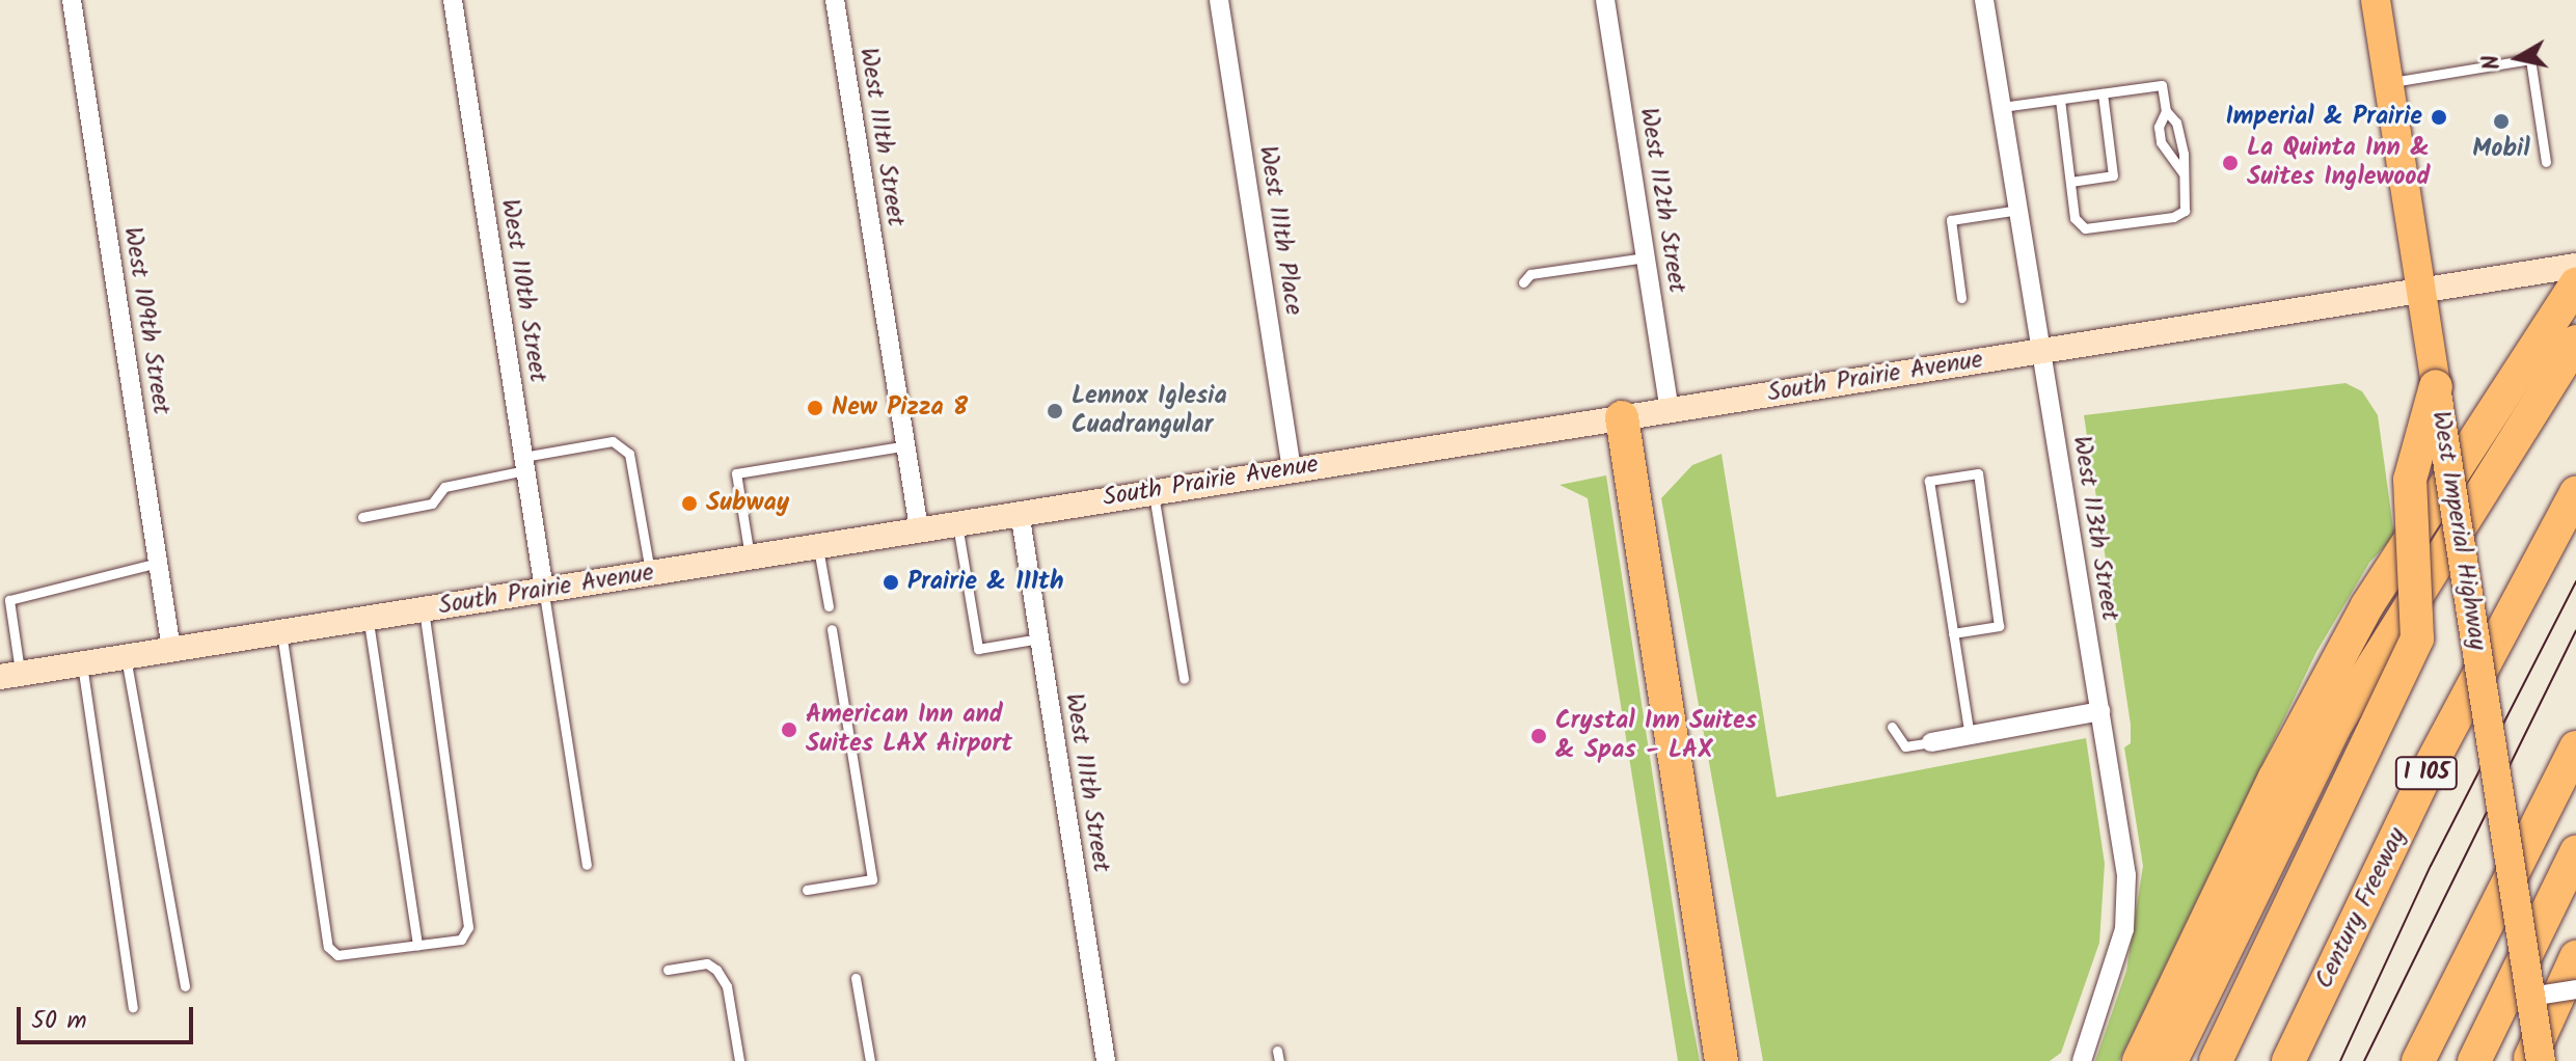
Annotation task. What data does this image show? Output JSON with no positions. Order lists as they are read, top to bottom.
{
  "streets": {
    "highway": ["I 105", "Century Freeway"],
    "main road": ["South Prairie Avenue", "West Imperial Highway"],
    "street": [
      "West 111th Street",
      "West 112th Street",
      "West 111th Place",
      "West 110th Street",
      "West 109th Street",
      "West 113th Street"
    ]
  },
  "crossings": [
    ["West 111th Street", "South Prairie Avenue"],
    ["West 112th Street", "South Prairie Avenue"],
    ["West 111th Place", "South Prairie Avenue"],
    ["West 110th Street", "South Prairie Avenue"],
    ["West 109th Street", "South Prairie Avenue"],
    ["South Prairie Avenue", "West 113th Street"],
    ["South Prairie Avenue", "West Imperial Highway"]
  ],
  "places": [
    "Imperial & Prairie",
    "Mobil",
    "La Quinta Inn & Suites Inglewood",
    "New Pizza 8",
    "Lennox Iglesia Cuadrangular",
    "Subway",
    "Prairie & 111th",
    "American Inn and Suites LAX Airport",
    "Crystal Inn Suites & Spas - LAX"
  ],
  "scale_bar": "50 m",
  "north": "left"
}
